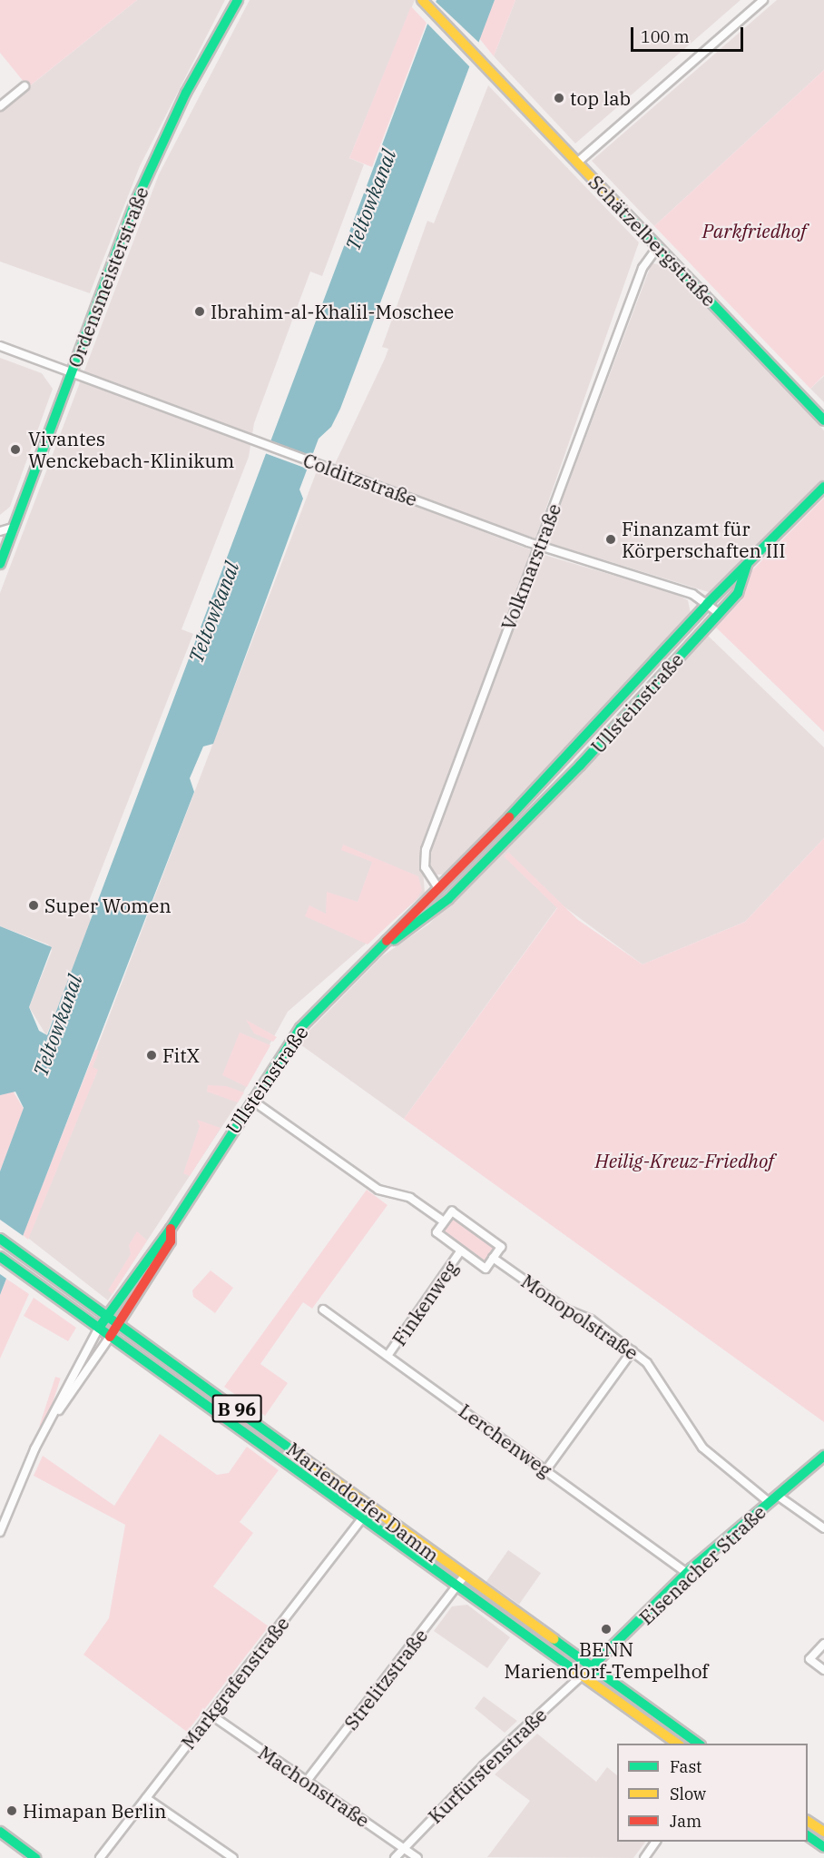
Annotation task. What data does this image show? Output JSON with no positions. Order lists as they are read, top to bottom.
{
  "streets": {
    "street": [
      "Schätzelbergstraße",
      "Ordensmeisterstraße",
      "Colditzstraße",
      "Volkmarstraße",
      "Ullsteinstraße",
      "Finkenweg",
      "Monopolstraße",
      "B 96",
      "Lerchenweg",
      "Mariendorfer Damm",
      "Eisenacher Straße",
      "Strelitzstraße",
      "Markgrafenstraße",
      "Kurfürstenstraße",
      "Machonstraße"
    ]
  },
  "crossings": [
    ["Schätzelbergstraße", "Volkmarstraße"],
    ["Ordensmeisterstraße", "Colditzstraße"],
    ["Colditzstraße", "Volkmarstraße"],
    ["Colditzstraße", "Ullsteinstraße"],
    ["Volkmarstraße", "Ullsteinstraße"],
    ["Ullsteinstraße", "Mariendorfer Damm"],
    ["Finkenweg", "Lerchenweg"],
    ["Monopolstraße", "Eisenacher Straße"],
    ["Lerchenweg", "Eisenacher Straße"],
    ["Mariendorfer Damm", "Eisenacher Straße"],
    ["Mariendorfer Damm", "Strelitzstraße"],
    ["Mariendorfer Damm", "Markgrafenstraße"],
    ["Mariendorfer Damm", "Kurfürstenstraße"],
    ["Eisenacher Straße", "Kurfürstenstraße"],
    ["Strelitzstraße", "Machonstraße"],
    ["Markgrafenstraße", "Machonstraße"],
    ["Kurfürstenstraße", "Machonstraße"]
  ],
  "water": ["Teltowkanal"],
  "parks": ["Parkfriedhof", "Heilig-Kreuz-Friedhof"],
  "places": [
    "top lab",
    "Ibrahim-al-Khalil-Moschee",
    "Vivantes Wenckebach-Klinikum",
    "Finanzamt für Körperschaften III",
    "Super Women",
    "FitX",
    "BENN Mariendorf-Tempelhof",
    "Himapan Berlin"
  ],
  "legend": ["Fast", "Slow", "Jam"],
  "scale_bar": "100 m"
}
